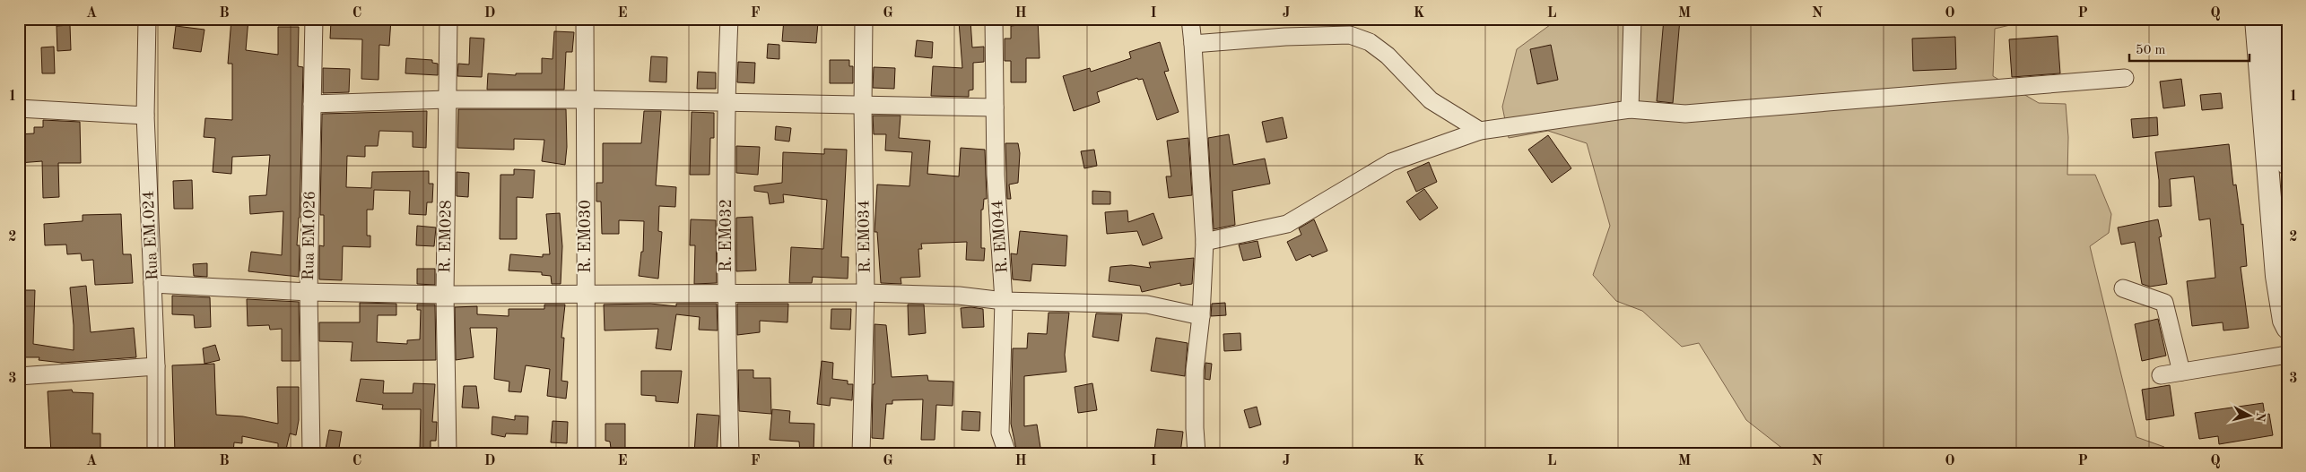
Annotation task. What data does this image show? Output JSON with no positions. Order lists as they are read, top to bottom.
{
  "streets": {
    "street": [
      "Rua EM.024",
      "Rua EM.026",
      "R. EM032",
      "R. EM028",
      "R. EM030",
      "R. EM034",
      "R. EM044"
    ]
  },
  "scale_bar": "50 m",
  "north": "right",
  "grid": {
    "columns": [
      "A",
      "B",
      "C",
      "D",
      "E",
      "F",
      "G",
      "H",
      "I",
      "J",
      "K",
      "L",
      "M",
      "N",
      "O",
      "P",
      "Q"
    ],
    "rows": ["1", "2", "3"]
  }
}
